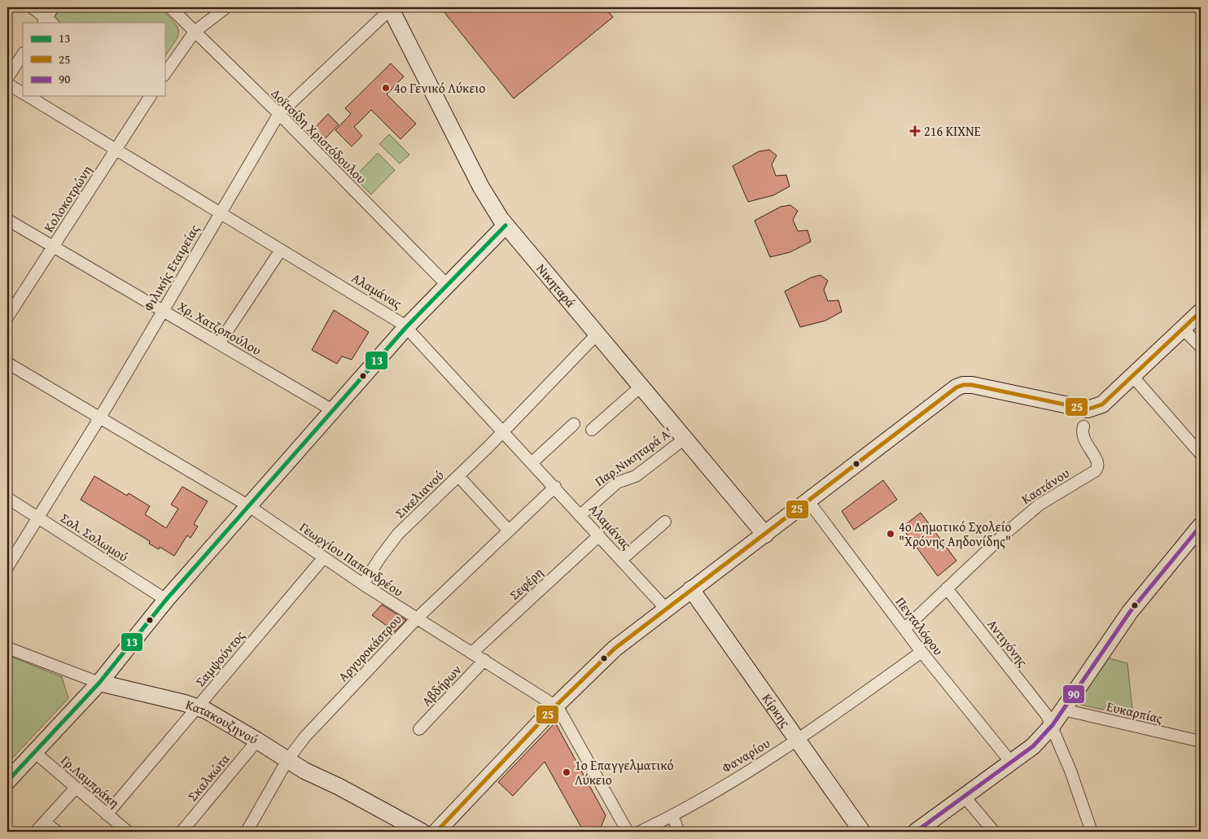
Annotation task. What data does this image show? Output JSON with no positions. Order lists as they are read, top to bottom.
{
  "streets": {
    "street": [
      "Δοϊτσίδη Χριστόδουλου",
      "Κολοκοτρώνη",
      "Φιλικής Εταιρείας",
      "Νικηταρά",
      "Αλαμάνας",
      "Χρ. Χατζοπούλου",
      "Παρ.Νικηταρά Α'",
      "Καστάνου",
      "Σικελιανού",
      "Σολ. Σολωμού",
      "Γεωργίου Παπανδρέου",
      "Σεφέρη",
      "Πενταλόφου",
      "Αντιγόνης",
      "Αργυροκάστρου",
      "Σαμψούντος",
      "Αβδήρων",
      "Κίρκης",
      "Ευκαρπίας",
      "Κατακουζηνού",
      "Φαναρίου",
      "Σκαλκώτα",
      "Γρ.Λαμπράκη"
    ]
  },
  "crossings": [
    ["Δοϊτσίδη Χριστόδουλου", "Φιλικής Εταιρείας"],
    ["Κολοκοτρώνη", "Αλαμάνας"],
    ["Κολοκοτρώνη", "Χρ. Χατζοπούλου"],
    ["Φιλικής Εταιρείας", "Νικηταρά"],
    ["Φιλικής Εταιρείας", "Αλαμάνας"],
    ["Φιλικής Εταιρείας", "Χρ. Χατζοπούλου"],
    ["Φιλικής Εταιρείας", "Σολ. Σολωμού"],
    ["Φιλικής Εταιρείας", "Γεωργίου Παπανδρέου"],
    ["Νικηταρά", "Παρ.Νικηταρά Α'"],
    ["Νικηταρά", "Σικελιανού"],
    ["Αλαμάνας", "Παρ.Νικηταρά Α'"],
    ["Αλαμάνας", "Σικελιανού"],
    ["Αλαμάνας", "Σεφέρη"],
    ["Αλαμάνας", "Αργυροκάστρου"],
    ["Καστάνου", "Πενταλόφου"],
    ["Καστάνου", "Αντιγόνης"],
    ["Σικελιανού", "Γεωργίου Παπανδρέου"],
    ["Γεωργίου Παπανδρέου", "Σεφέρη"],
    ["Γεωργίου Παπανδρέου", "Αργυροκάστρου"],
    ["Γεωργίου Παπανδρέου", "Σαμψούντος"],
    ["Γεωργίου Παπανδρέου", "Αβδήρων"],
    ["Πενταλόφου", "Φαναρίου"],
    ["Αργυροκάστρου", "Κατακουζηνού"],
    ["Σαμψούντος", "Κατακουζηνού"],
    ["Σαμψούντος", "Γρ.Λαμπράκη"],
    ["Κίρκης", "Φαναρίου"],
    ["Κατακουζηνού", "Σκαλκώτα"]
  ],
  "places": {
    "other": ["4ο Γενικό Λύκειο", "4ο Δημοτικό Σχολείο \"Χρόνης Αηδονίδης\"", "1ο Επαγγελματικό Λύκειο"],
    "health": ["216 ΚΙΧΝΕ"]
  },
  "lines": ["transit line 13", "transit line 25", "transit line 90"],
  "legend": ["13", "25", "90"]
}
